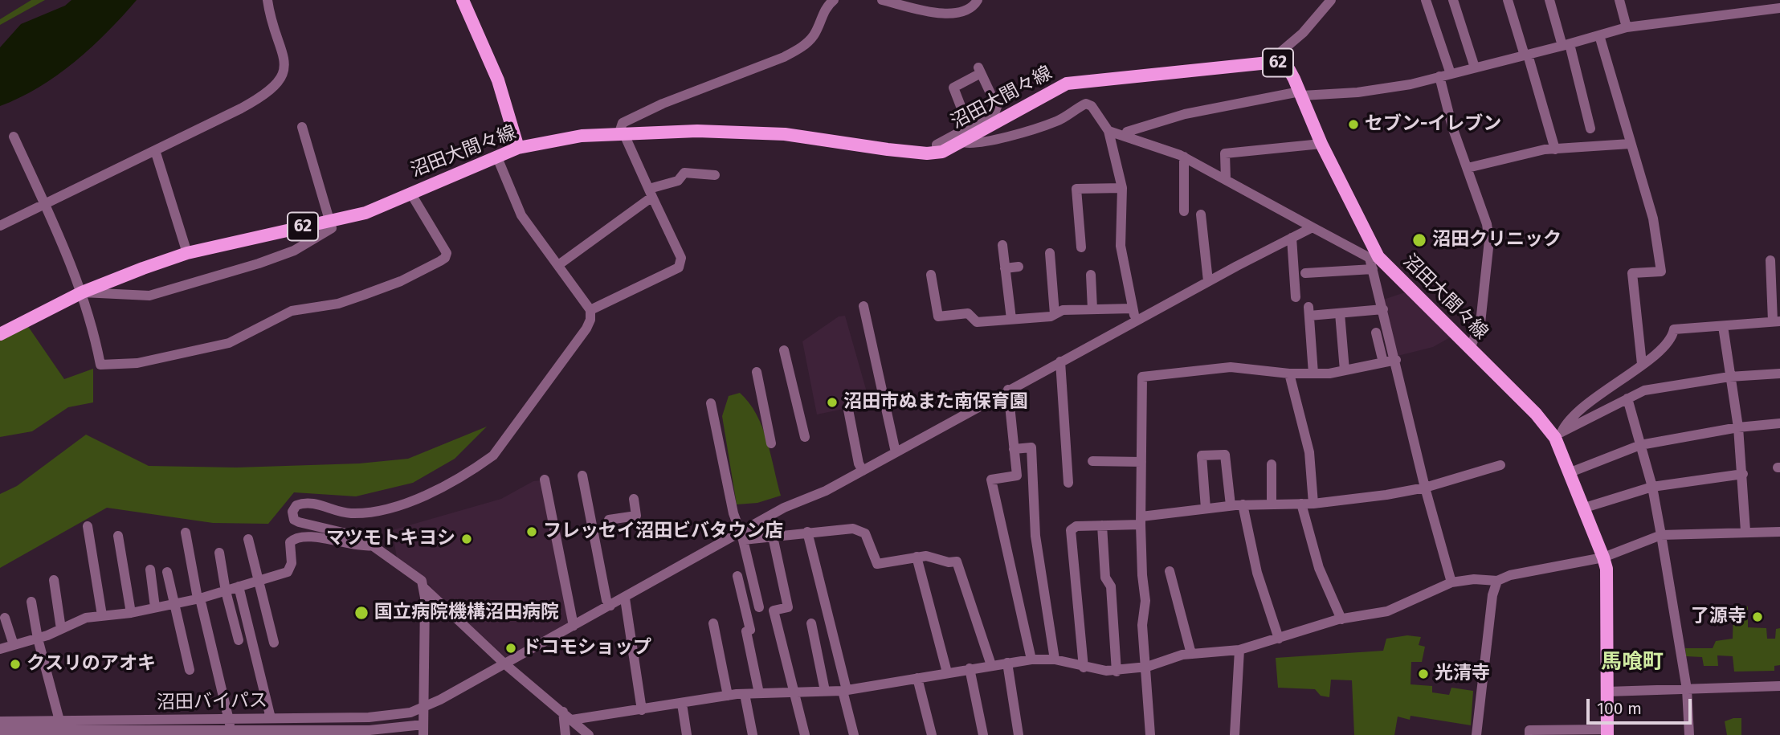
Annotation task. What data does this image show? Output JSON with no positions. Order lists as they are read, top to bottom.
{
  "streets": {
    "main road": ["62", "沼田大間々線"],
    "street": ["沼田バイパス"]
  },
  "districts": ["馬喰町"],
  "places": [
    "セブン-イレブン",
    "沼田クリニック",
    "沼田市ぬまた南保育園",
    "フレッセイ沼田ビバタウン店",
    "マツモトキヨシ",
    "国立病院機構沼田病院",
    "了源寺",
    "ドコモショップ",
    "クスリのアオキ",
    "光清寺"
  ],
  "scale_bar": "100 m"
}
